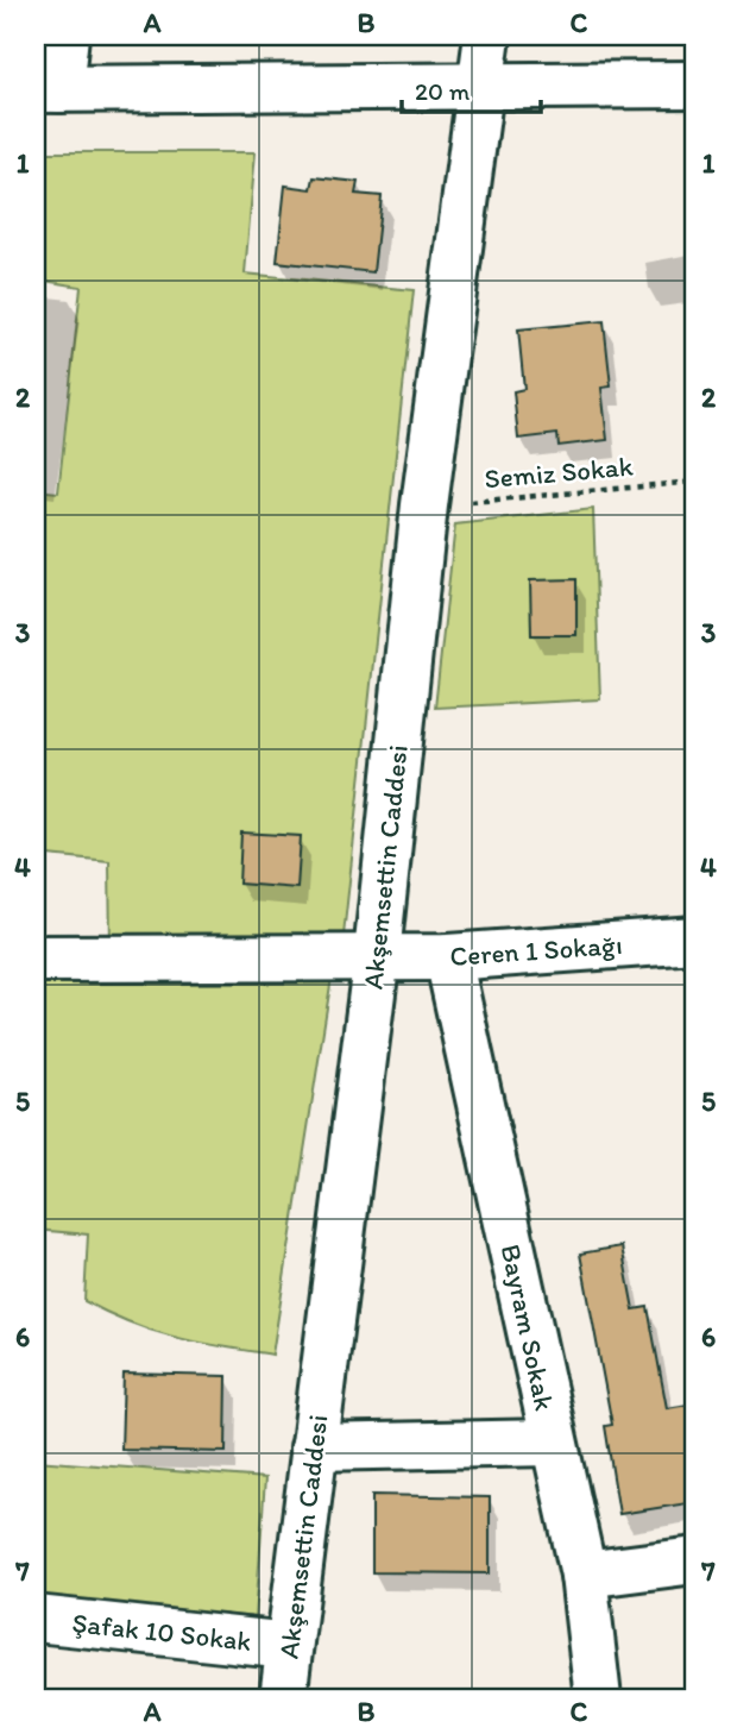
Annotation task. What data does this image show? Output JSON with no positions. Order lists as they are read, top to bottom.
{
  "streets": {
    "street": [
      "Akşemsettin Caddesi",
      "Ceren 1 Sokağı",
      "Bayram Sokak",
      "Şafak 10 Sokak"
    ],
    "path": ["Semiz Sokak"]
  },
  "crossings": [
    ["Semiz Sokak", "Akşemsettin Caddesi"],
    ["Akşemsettin Caddesi", "Ceren 1 Sokağı"],
    ["Akşemsettin Caddesi", "Şafak 10 Sokak"],
    ["Ceren 1 Sokağı", "Bayram Sokak"]
  ],
  "scale_bar": "20 m",
  "grid": {
    "columns": ["A", "B", "C"],
    "rows": [
      "1",
      "2",
      "3",
      "4",
      "5",
      "6",
      "7"
    ]
  }
}
